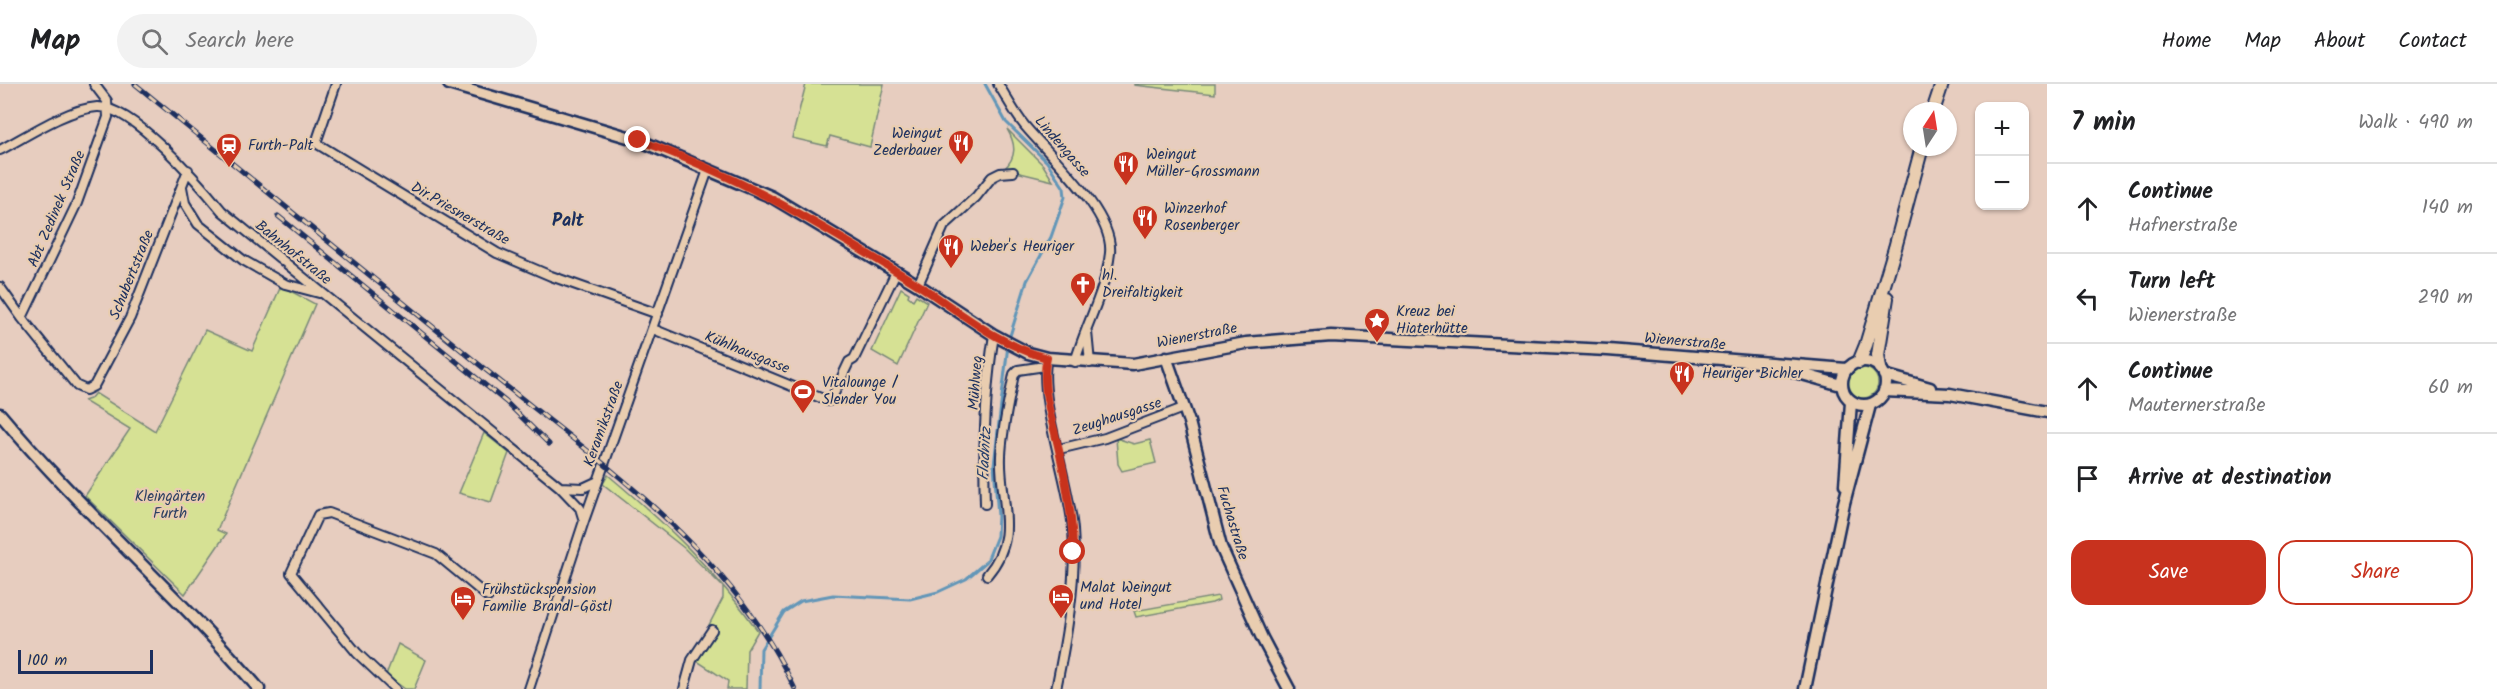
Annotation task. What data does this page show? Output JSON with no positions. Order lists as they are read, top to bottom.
{
  "streets": {
    "street": [
      "Lindengasse",
      "Abt Zedinek Straße",
      "Dir.Priesnerstraße",
      "Bahnhofstraße",
      "Schubertstraße",
      "Wienerstraße",
      "Kühlhausgasse",
      "Mühlweg",
      "Zeughausgasse",
      "Keramikstraße",
      "Fuchastraße"
    ]
  },
  "crossings": [
    ["Lindengasse", "Wienerstraße"],
    ["Abt Zedinek Straße", "Bahnhofstraße"],
    ["Abt Zedinek Straße", "Schubertstraße"],
    ["Dir.Priesnerstraße", "Keramikstraße"],
    ["Bahnhofstraße", "Schubertstraße"],
    ["Bahnhofstraße", "Keramikstraße"],
    ["Wienerstraße", "Kühlhausgasse"],
    ["Wienerstraße", "Mühlweg"],
    ["Wienerstraße", "Keramikstraße"],
    ["Wienerstraße", "Fuchastraße"],
    ["Kühlhausgasse", "Keramikstraße"],
    ["Zeughausgasse", "Fuchastraße"]
  ],
  "districts": ["Palt"],
  "water": ["Fladnitz"],
  "parks": ["Kleingärten Furth"],
  "places": {
    "restaurant": [
      "Weingut Zederbauer",
      "Weingut Müller-Grossmann",
      "Winzerhof Rosenberger",
      "Weber's Heuriger",
      "Heuriger Bichler"
    ],
    "station": ["Furth-Palt"],
    "church": ["hl. Dreifaltigkeit"],
    "place": ["Kreuz bei Hiaterhütte"],
    "sports": ["Vitalounge / Slender You"],
    "hotel": ["Malat Weingut und Hotel", "Frühstückspension Familie Brandl-Göstl"]
  },
  "scale_bar": "100 m",
  "north": "top",
  "page": {
    "header": "Map",
    "search": "Search here",
    "nav": [
      "Home",
      "Map",
      "About",
      "Contact"
    ],
    "heading": ["7 min", "Walk · 490 m"],
    "map_buttons": ["+", "−"],
    "list": [
      ["Continue", "Hafnerstraße", "140 m"],
      ["Turn left", "Wienerstraße", "290 m"],
      ["Continue", "Mauternerstraße", "60 m"],
      "Arrive at destination"
    ],
    "buttons": ["Save", "Share"],
    "scale": "100 m"
  }
}
